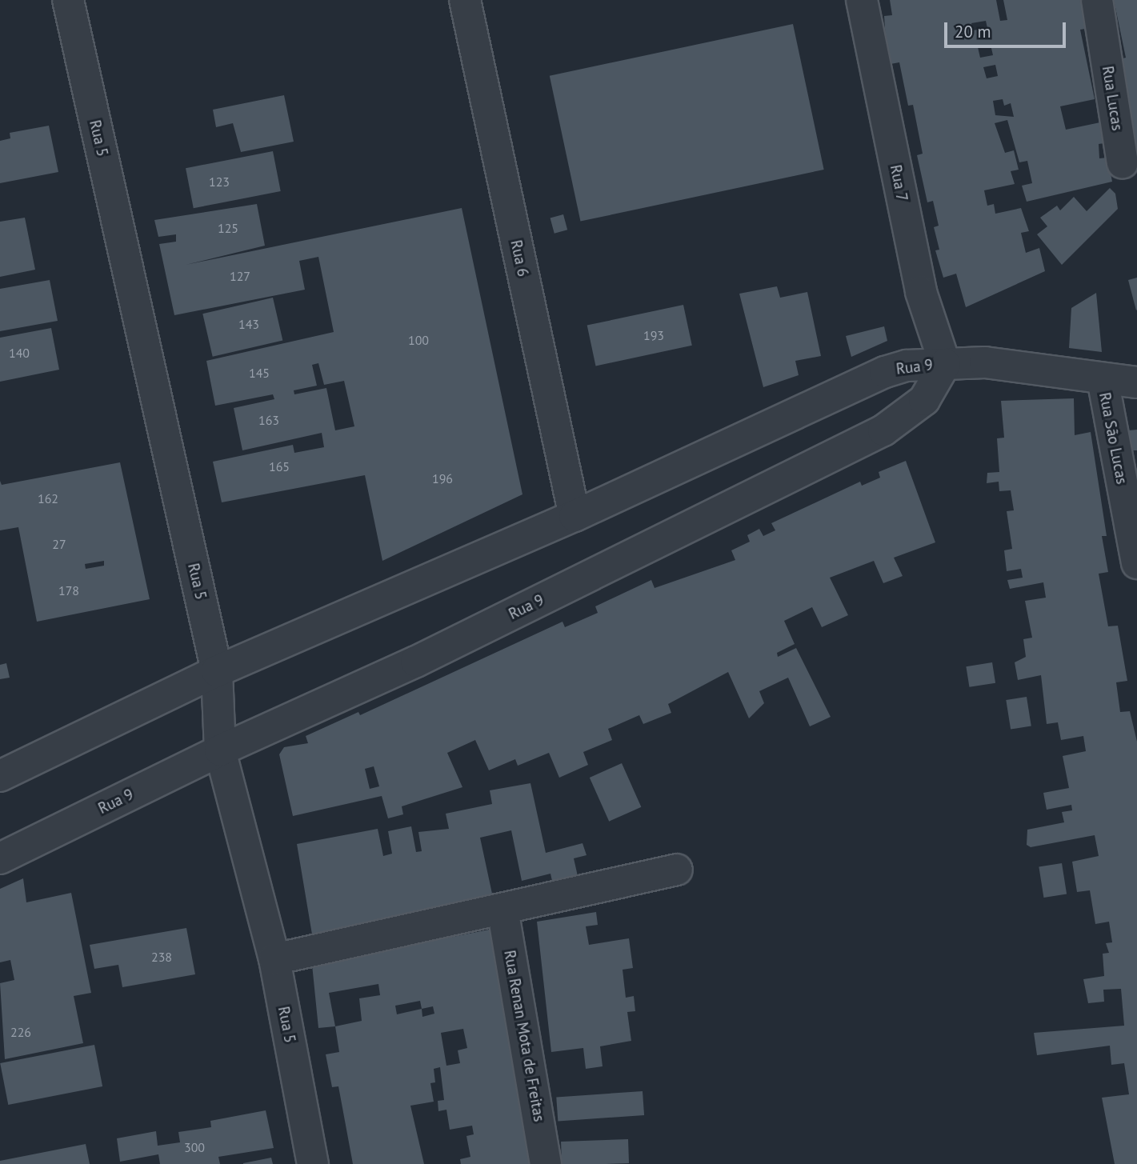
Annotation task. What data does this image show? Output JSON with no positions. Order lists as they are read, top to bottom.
{
  "streets": {
    "street": [
      "Rua Lucas",
      "Rua 5",
      "Rua 7",
      "Rua 6",
      "Rua 9",
      "Rua São Lucas",
      "Rua Renan Mota de Freitas"
    ]
  },
  "crossings": [
    ["Rua 5", "Rua 9"],
    ["Rua 7", "Rua 9"],
    ["Rua 6", "Rua 9"]
  ],
  "house_numbers": [
    "123",
    "125",
    "127",
    "143",
    "193",
    "100",
    "140",
    "145",
    "163",
    "165",
    "196",
    "162",
    "27",
    "178",
    "238",
    "226",
    "300"
  ],
  "scale_bar": "20 m"
}
